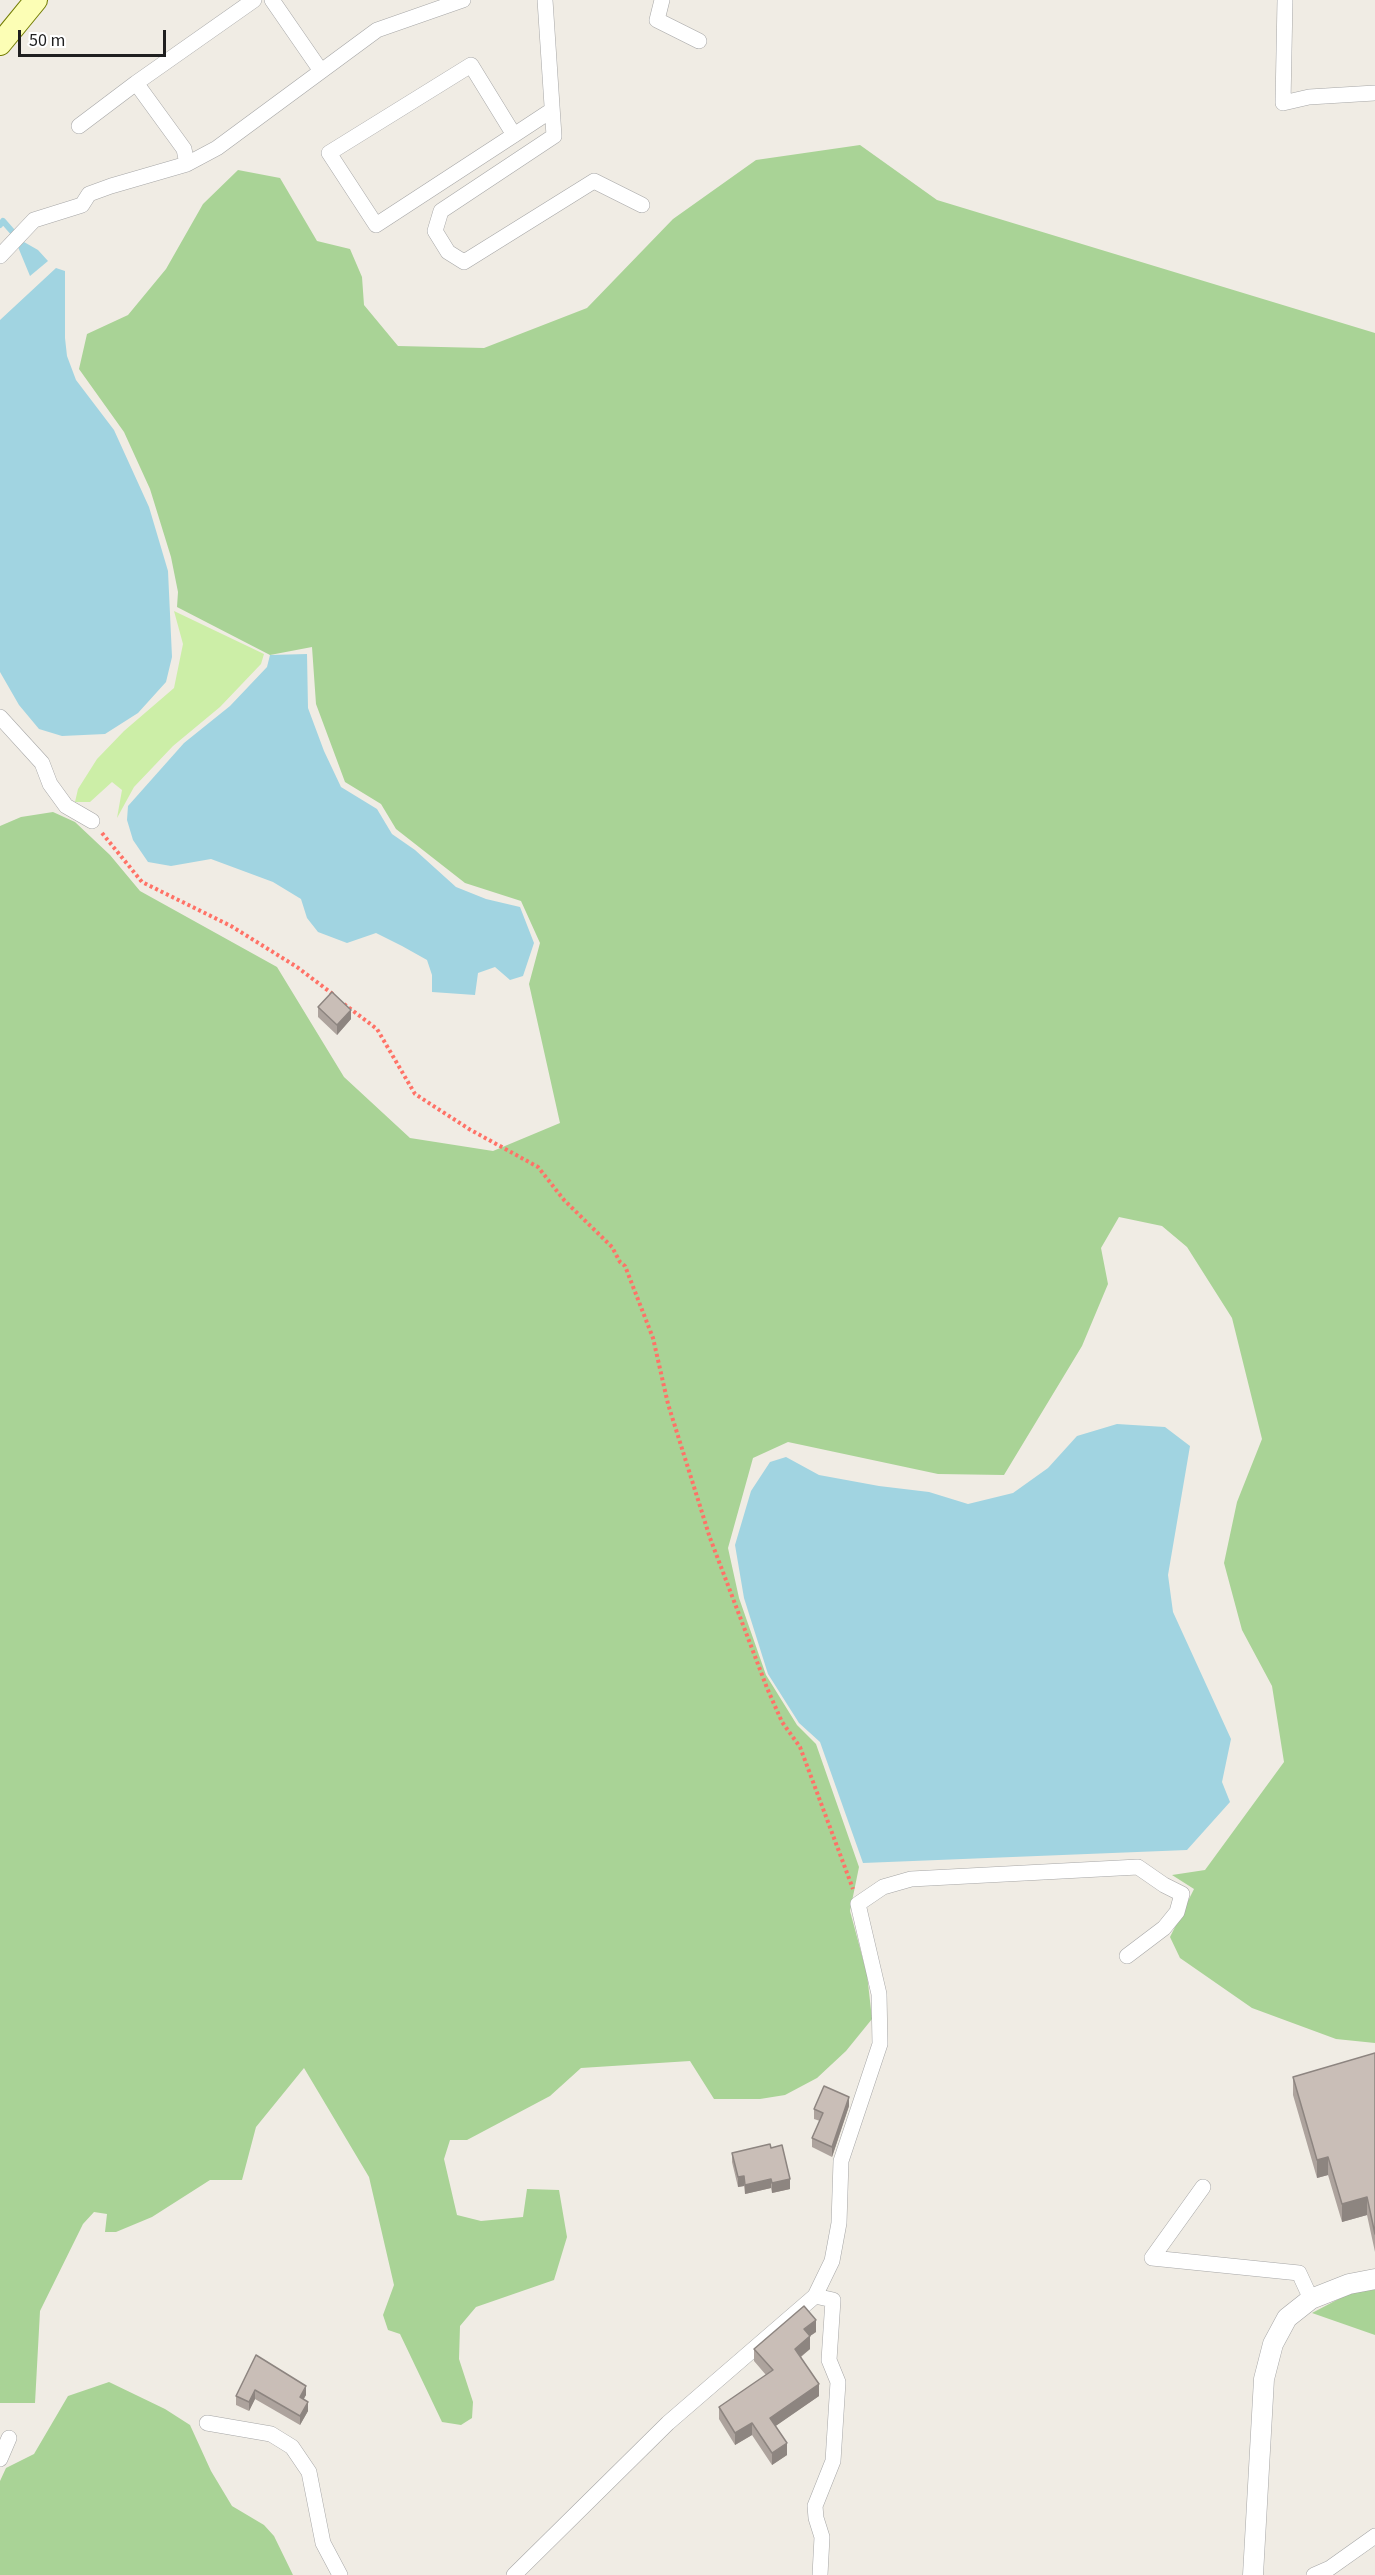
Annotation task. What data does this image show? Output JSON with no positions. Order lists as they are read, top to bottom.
{
  "scale_bar": "50 m"
}
